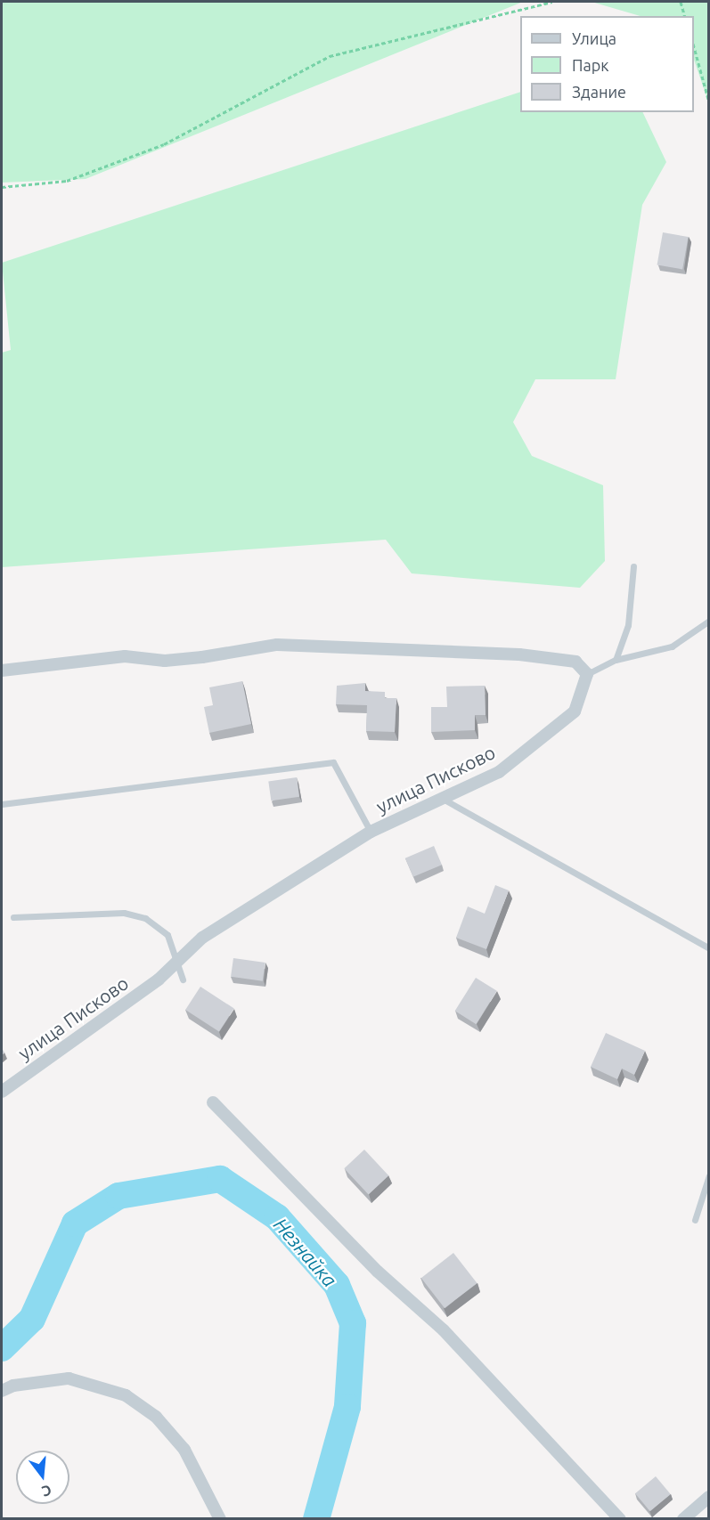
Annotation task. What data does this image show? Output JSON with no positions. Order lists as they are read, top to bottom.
{
  "streets": {
    "street": ["улица Писково"]
  },
  "water": ["Незнайка"],
  "legend": ["Улица", "Парк", "Здание"],
  "north": "bottom"
}
